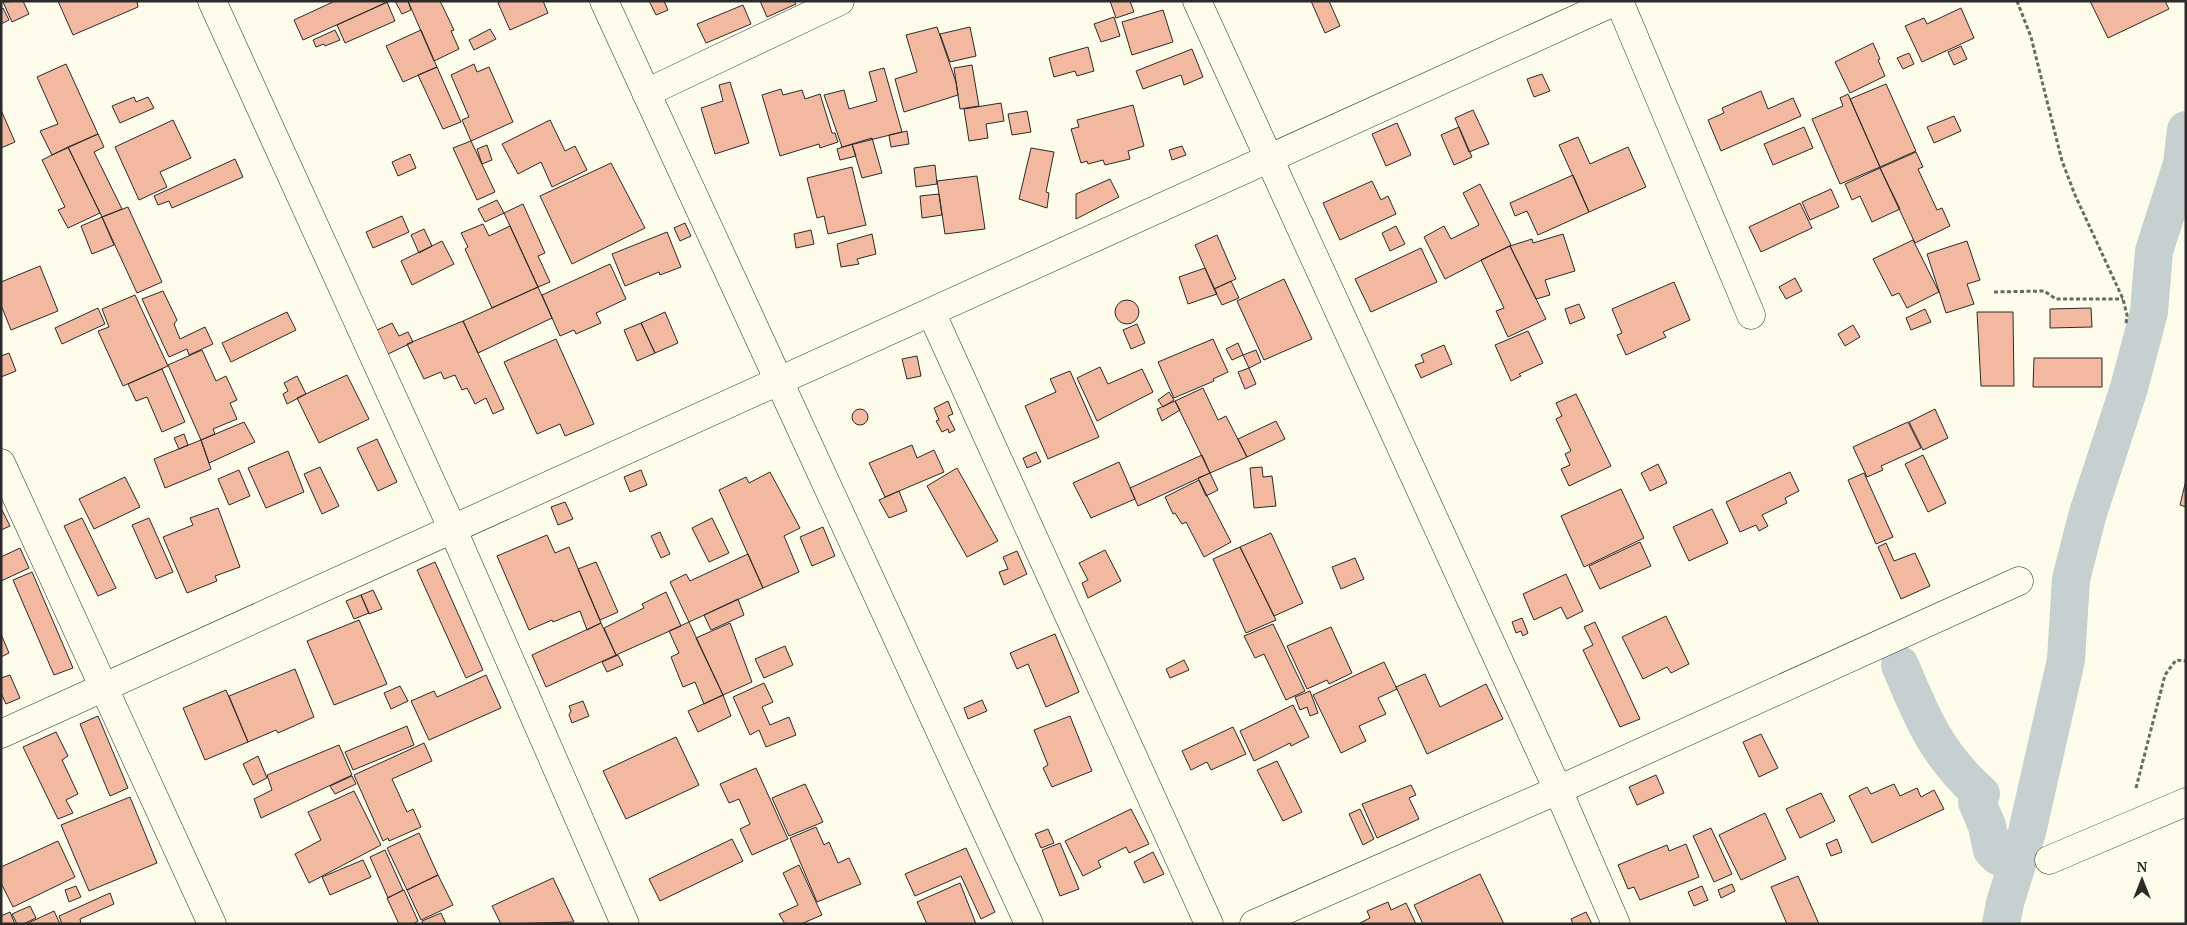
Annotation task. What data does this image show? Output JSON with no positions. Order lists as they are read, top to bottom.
{
  "north": "top"
}
